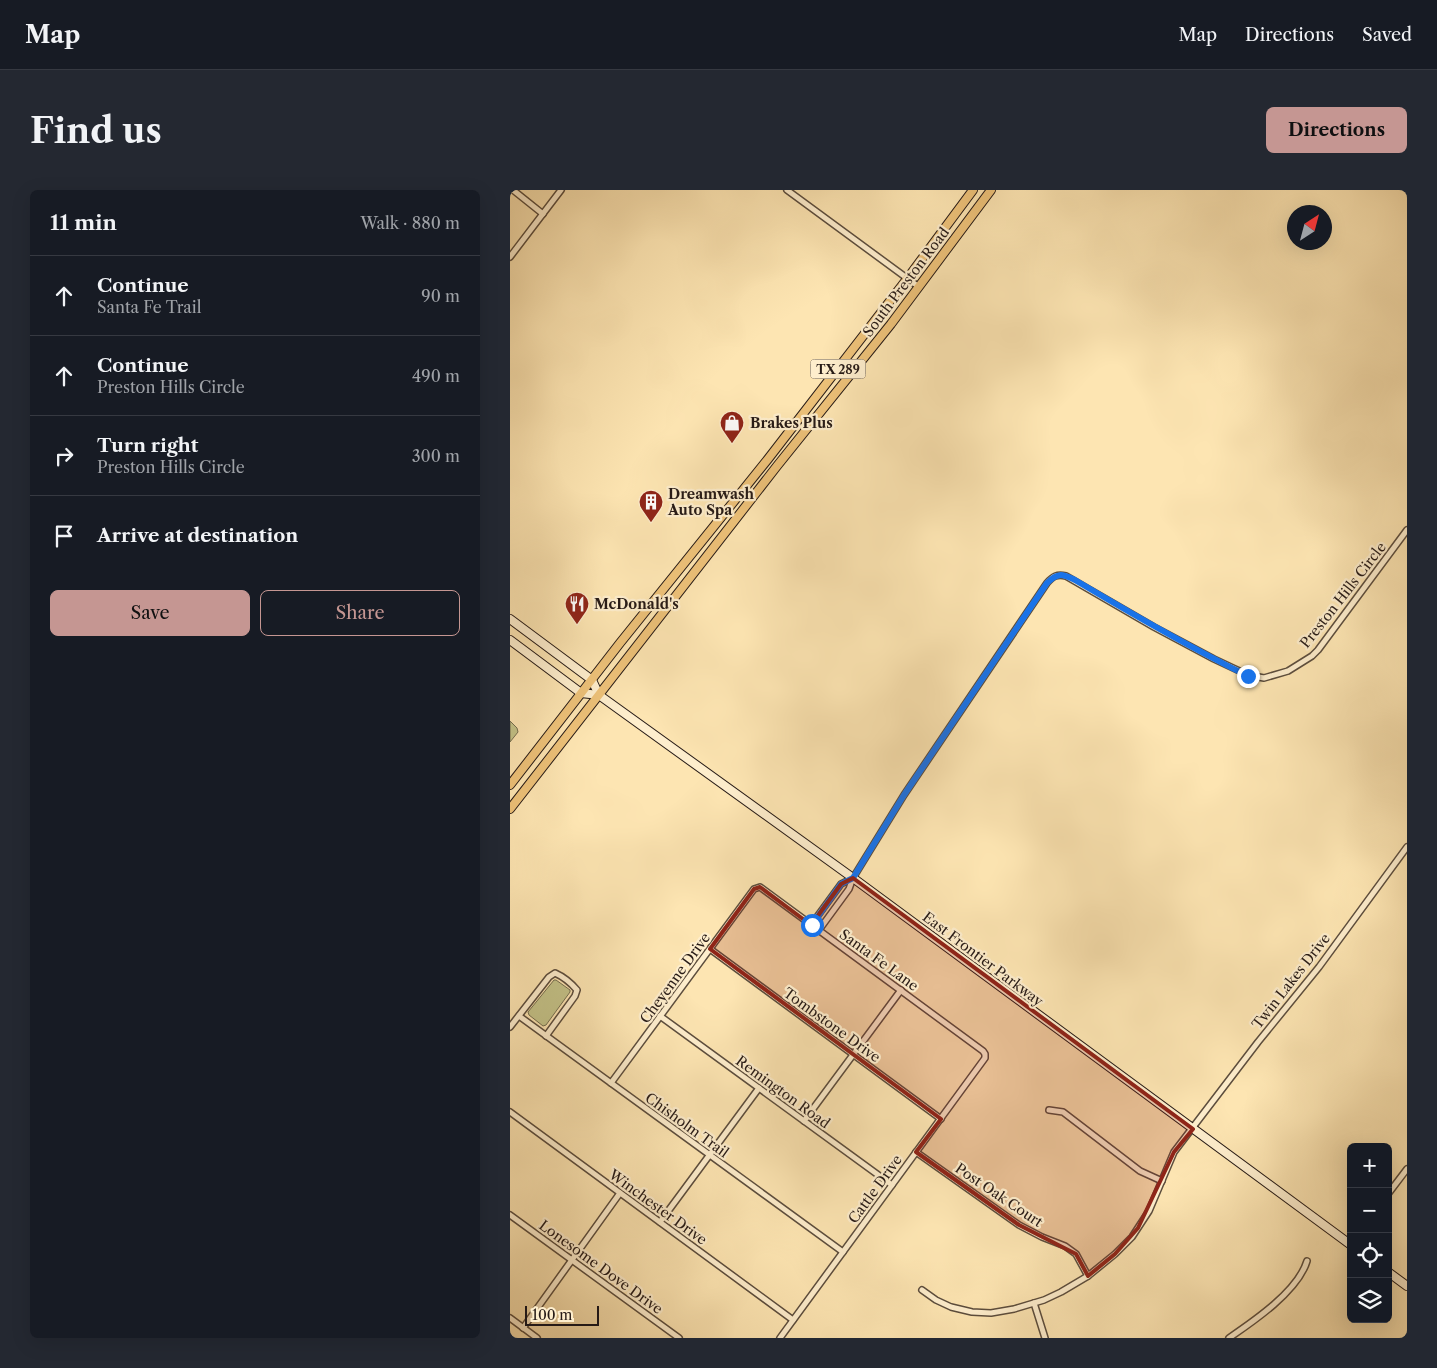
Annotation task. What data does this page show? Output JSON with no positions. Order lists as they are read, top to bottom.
{
  "streets": {
    "main road": ["South Preston Road", "TX 289"],
    "street": [
      "Preston Hills Circle",
      "East Frontier Parkway",
      "Santa Fe Lane",
      "Cheyenne Drive",
      "Twin Lakes Drive",
      "Tombstone Drive",
      "Remington Road",
      "Chisholm Trail",
      "Cattle Drive",
      "Post Oak Court",
      "Winchester Drive",
      "Lonesome Dove Drive"
    ]
  },
  "crossings": [
    ["South Preston Road", "TX 289"],
    ["South Preston Road", "East Frontier Parkway"],
    ["TX 289", "East Frontier Parkway"],
    ["Preston Hills Circle", "East Frontier Parkway"],
    ["East Frontier Parkway", "Twin Lakes Drive"],
    ["Santa Fe Lane", "Cheyenne Drive"],
    ["Santa Fe Lane", "Cattle Drive"],
    ["Cheyenne Drive", "Tombstone Drive"],
    ["Cheyenne Drive", "Remington Road"],
    ["Cheyenne Drive", "Chisholm Trail"],
    ["Twin Lakes Drive", "Post Oak Court"],
    ["Tombstone Drive", "Cattle Drive"],
    ["Remington Road", "Cattle Drive"],
    ["Chisholm Trail", "Cattle Drive"],
    ["Cattle Drive", "Post Oak Court"],
    ["Cattle Drive", "Winchester Drive"]
  ],
  "places": {
    "shop": ["Brakes Plus"],
    "building": ["Dreamwash Auto Spa"],
    "restaurant": ["McDonald's"]
  },
  "scale_bar": "100 m",
  "north": "top right",
  "page": {
    "header": "Map",
    "nav": ["Map", "Directions", "Saved"],
    "buttons": [
      "Directions",
      ["Save", "Share"]
    ],
    "title": "Find us",
    "heading": ["11 min", "Walk · 880 m"],
    "list": [
      ["Continue", "Santa Fe Trail", "90 m"],
      ["Continue", "Preston Hills Circle", "490 m"],
      ["Turn right", "Preston Hills Circle", "300 m"],
      "Arrive at destination"
    ],
    "map_buttons": ["+", "−"],
    "scale": "100 m"
  }
}
